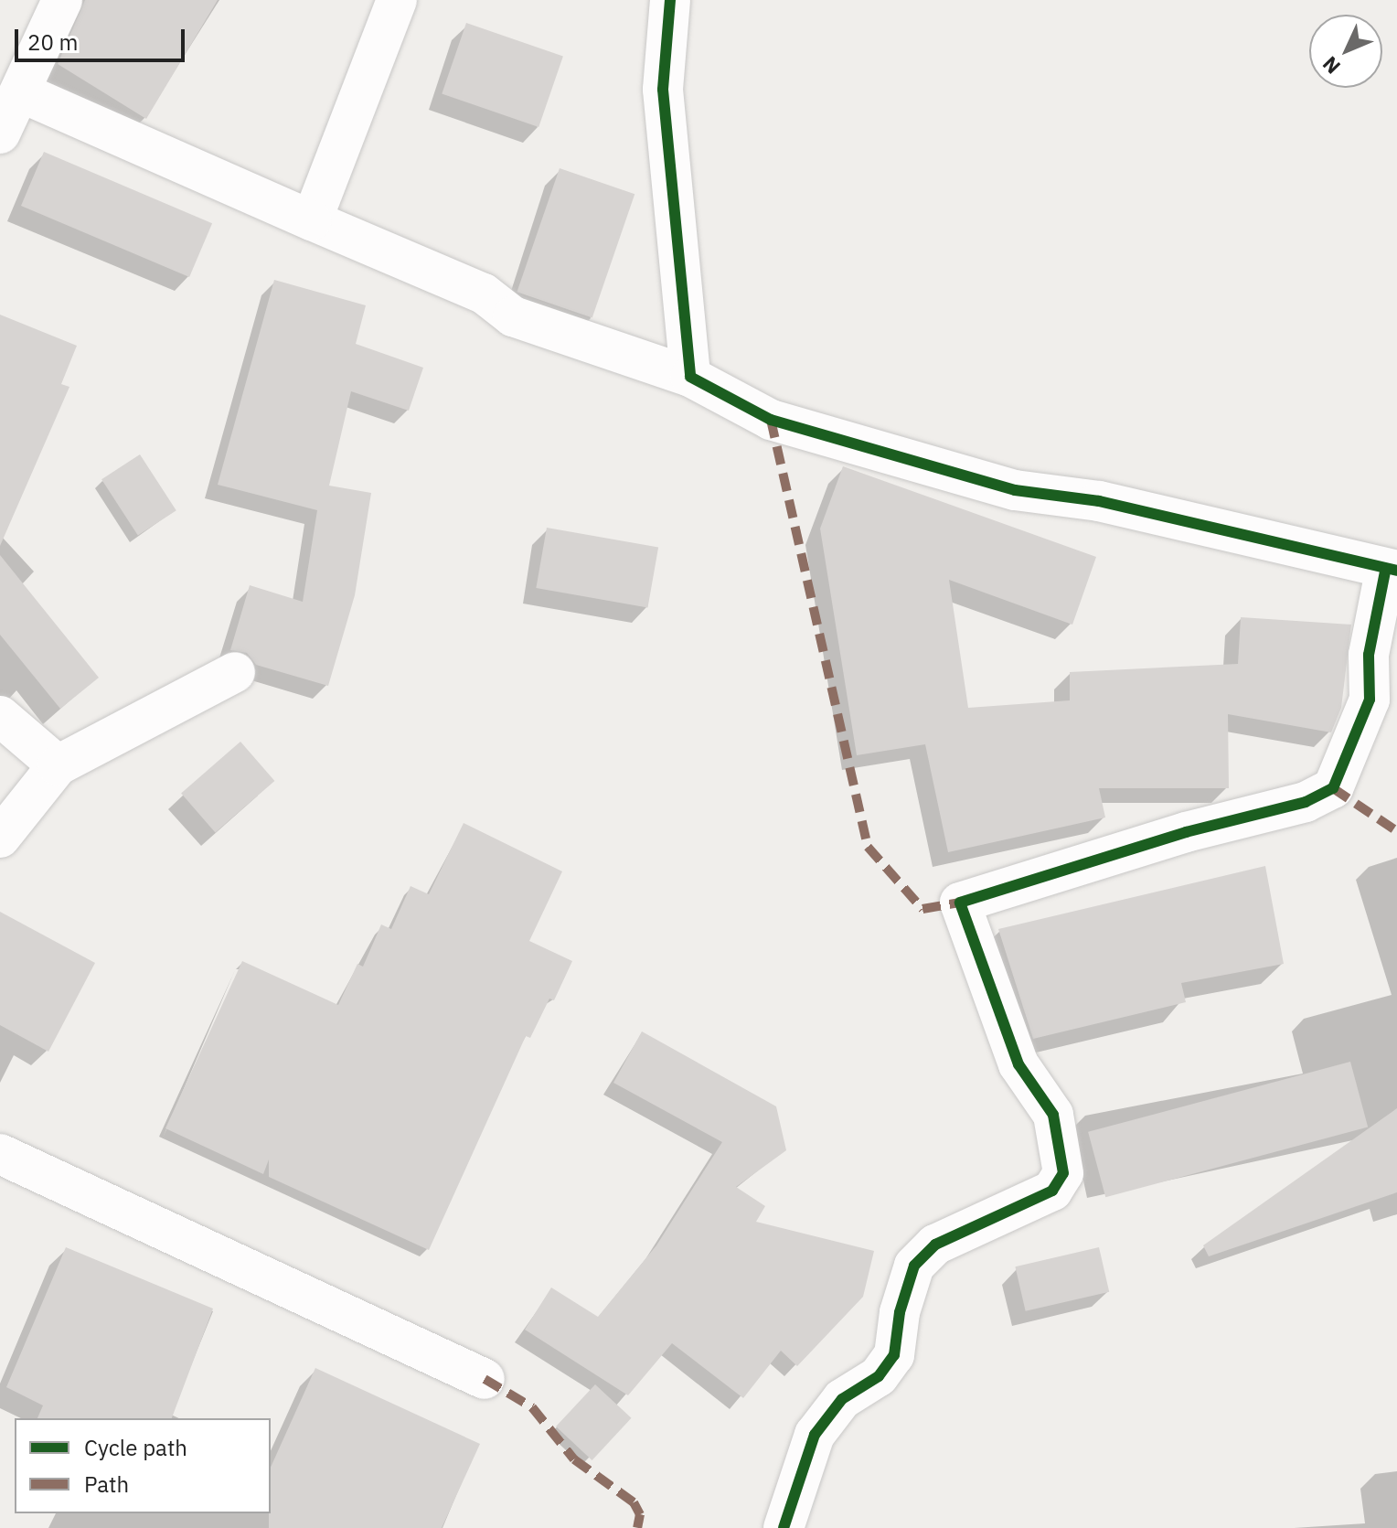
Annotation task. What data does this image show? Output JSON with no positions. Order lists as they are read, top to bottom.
{
  "legend": ["Cycle path", "Path"],
  "scale_bar": "20 m",
  "north": "bottom left"
}
